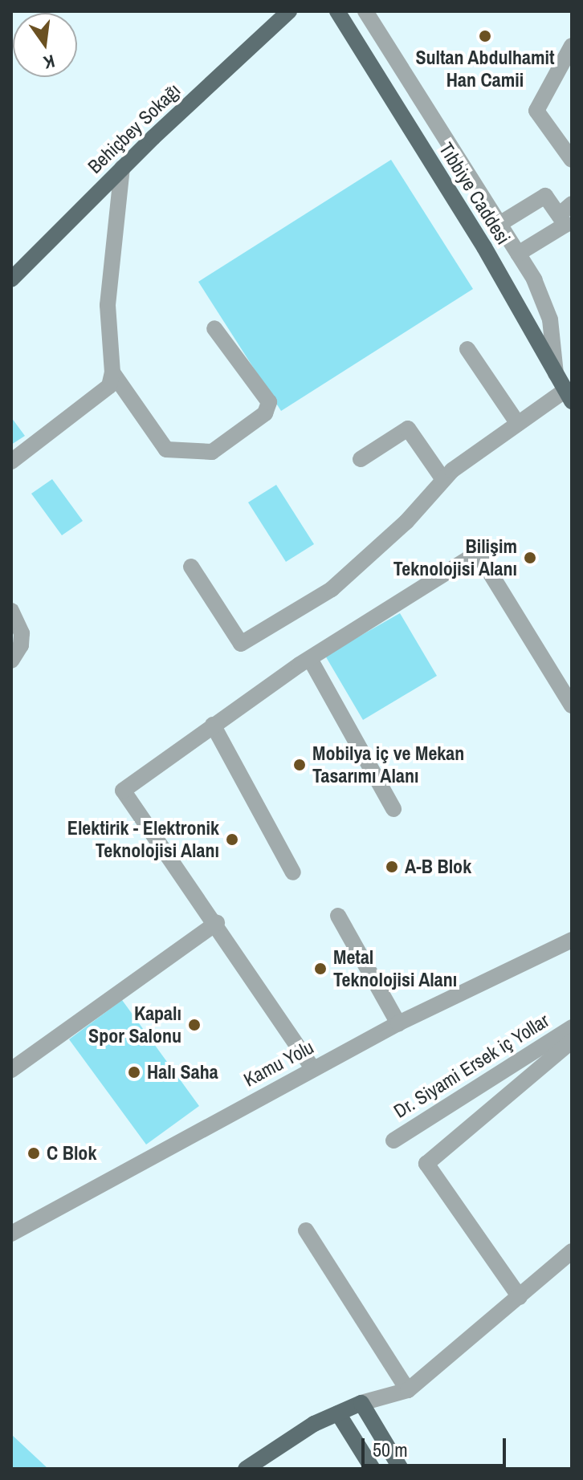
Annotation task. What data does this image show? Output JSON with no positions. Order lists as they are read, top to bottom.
{
  "streets": {
    "main road": ["Behiçbey Sokağı", "Tıbbiye Caddesi"],
    "street": ["Kamu Yolu", "Dr. Siyami Ersek iç Yollar"]
  },
  "places": [
    "Sultan Abdulhamit Han Camii",
    "Bilişim Teknolojisi Alanı",
    "Mobilya iç ve Mekan Tasarımı Alanı",
    "Elektirik - Elektronik Teknolojisi Alanı",
    "A-B Blok",
    "Metal Teknolojisi Alanı",
    "Kapalı Spor Salonu",
    "Halı Saha",
    "C Blok"
  ],
  "scale_bar": "50 m",
  "north": "bottom"
}
